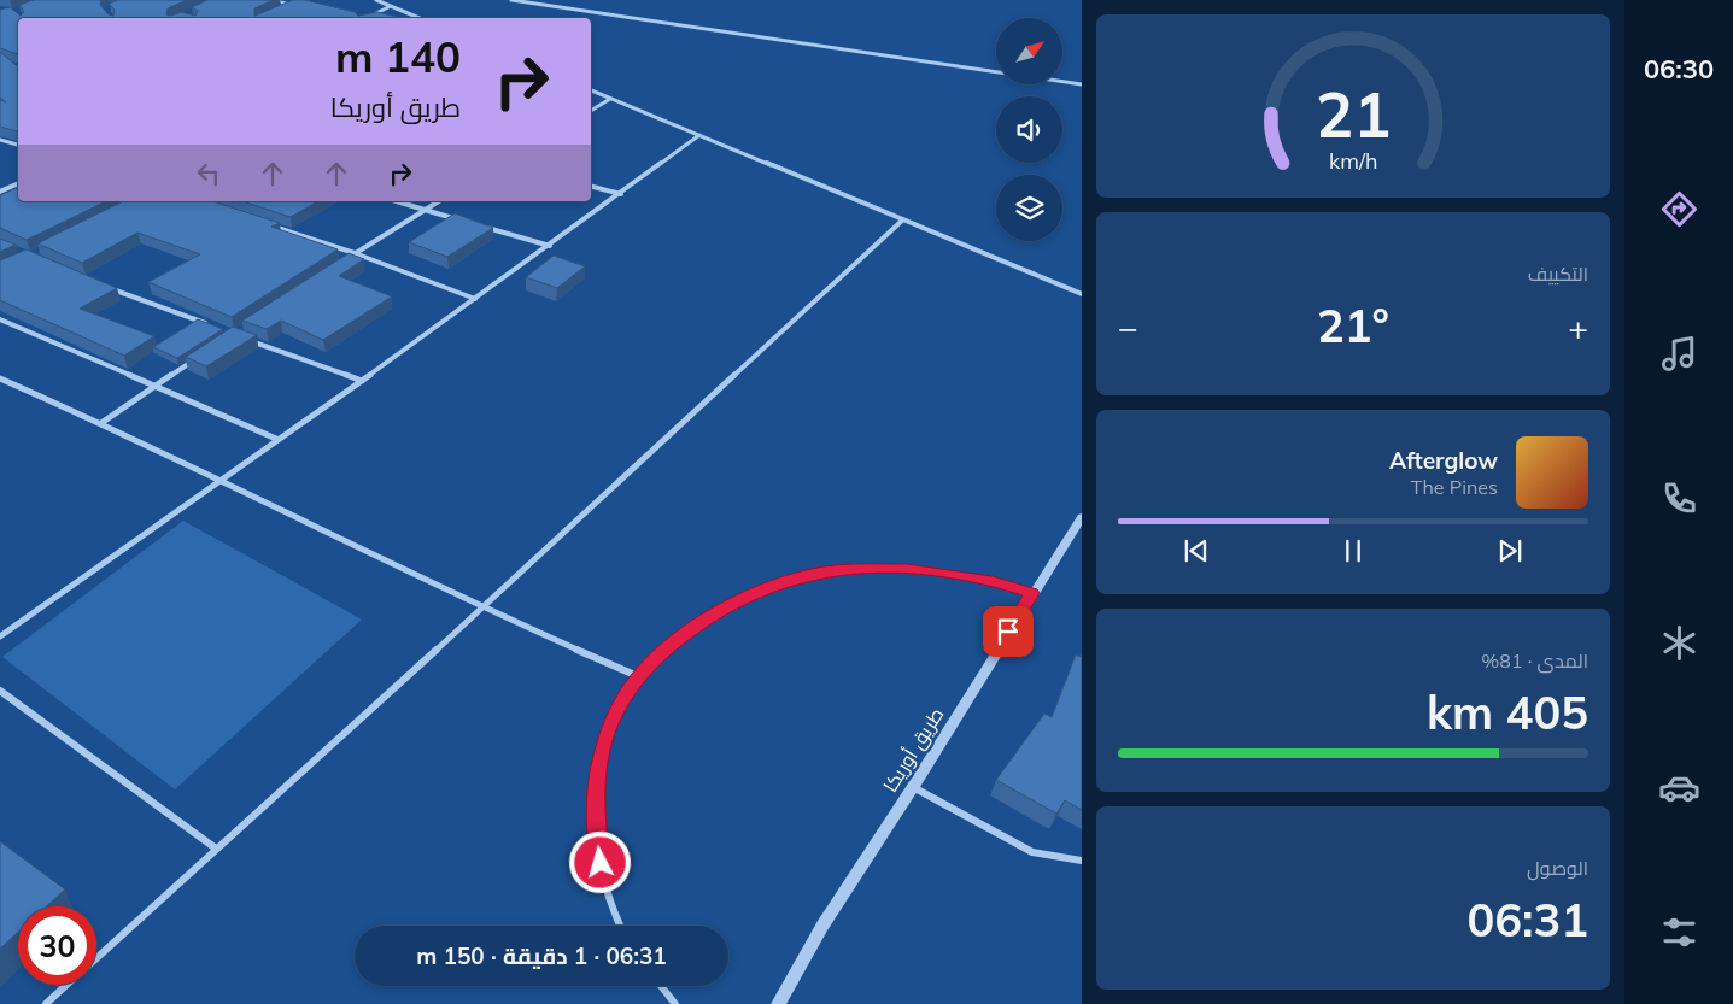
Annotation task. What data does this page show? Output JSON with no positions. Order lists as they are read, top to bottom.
{
  "streets": {
    "street": ["طريق أوريكا"]
  },
  "north": "top right",
  "page": {
    "tabs": "06:30",
    "turn": ["140 m", "طريق أوريكا"],
    "tile": [
      "التكييف",
      ["المدى · 81%", "405 km"],
      ["الوصول", "06:31"]
    ],
    "heat": ["−", "21°", "+"],
    "song": ["Afterglow", "The Pines"],
    "limit": "30",
    "trip": "06:31 · 1 دقيقة · 150 m",
    "gauge": ["21", "km/h"]
  }
}
